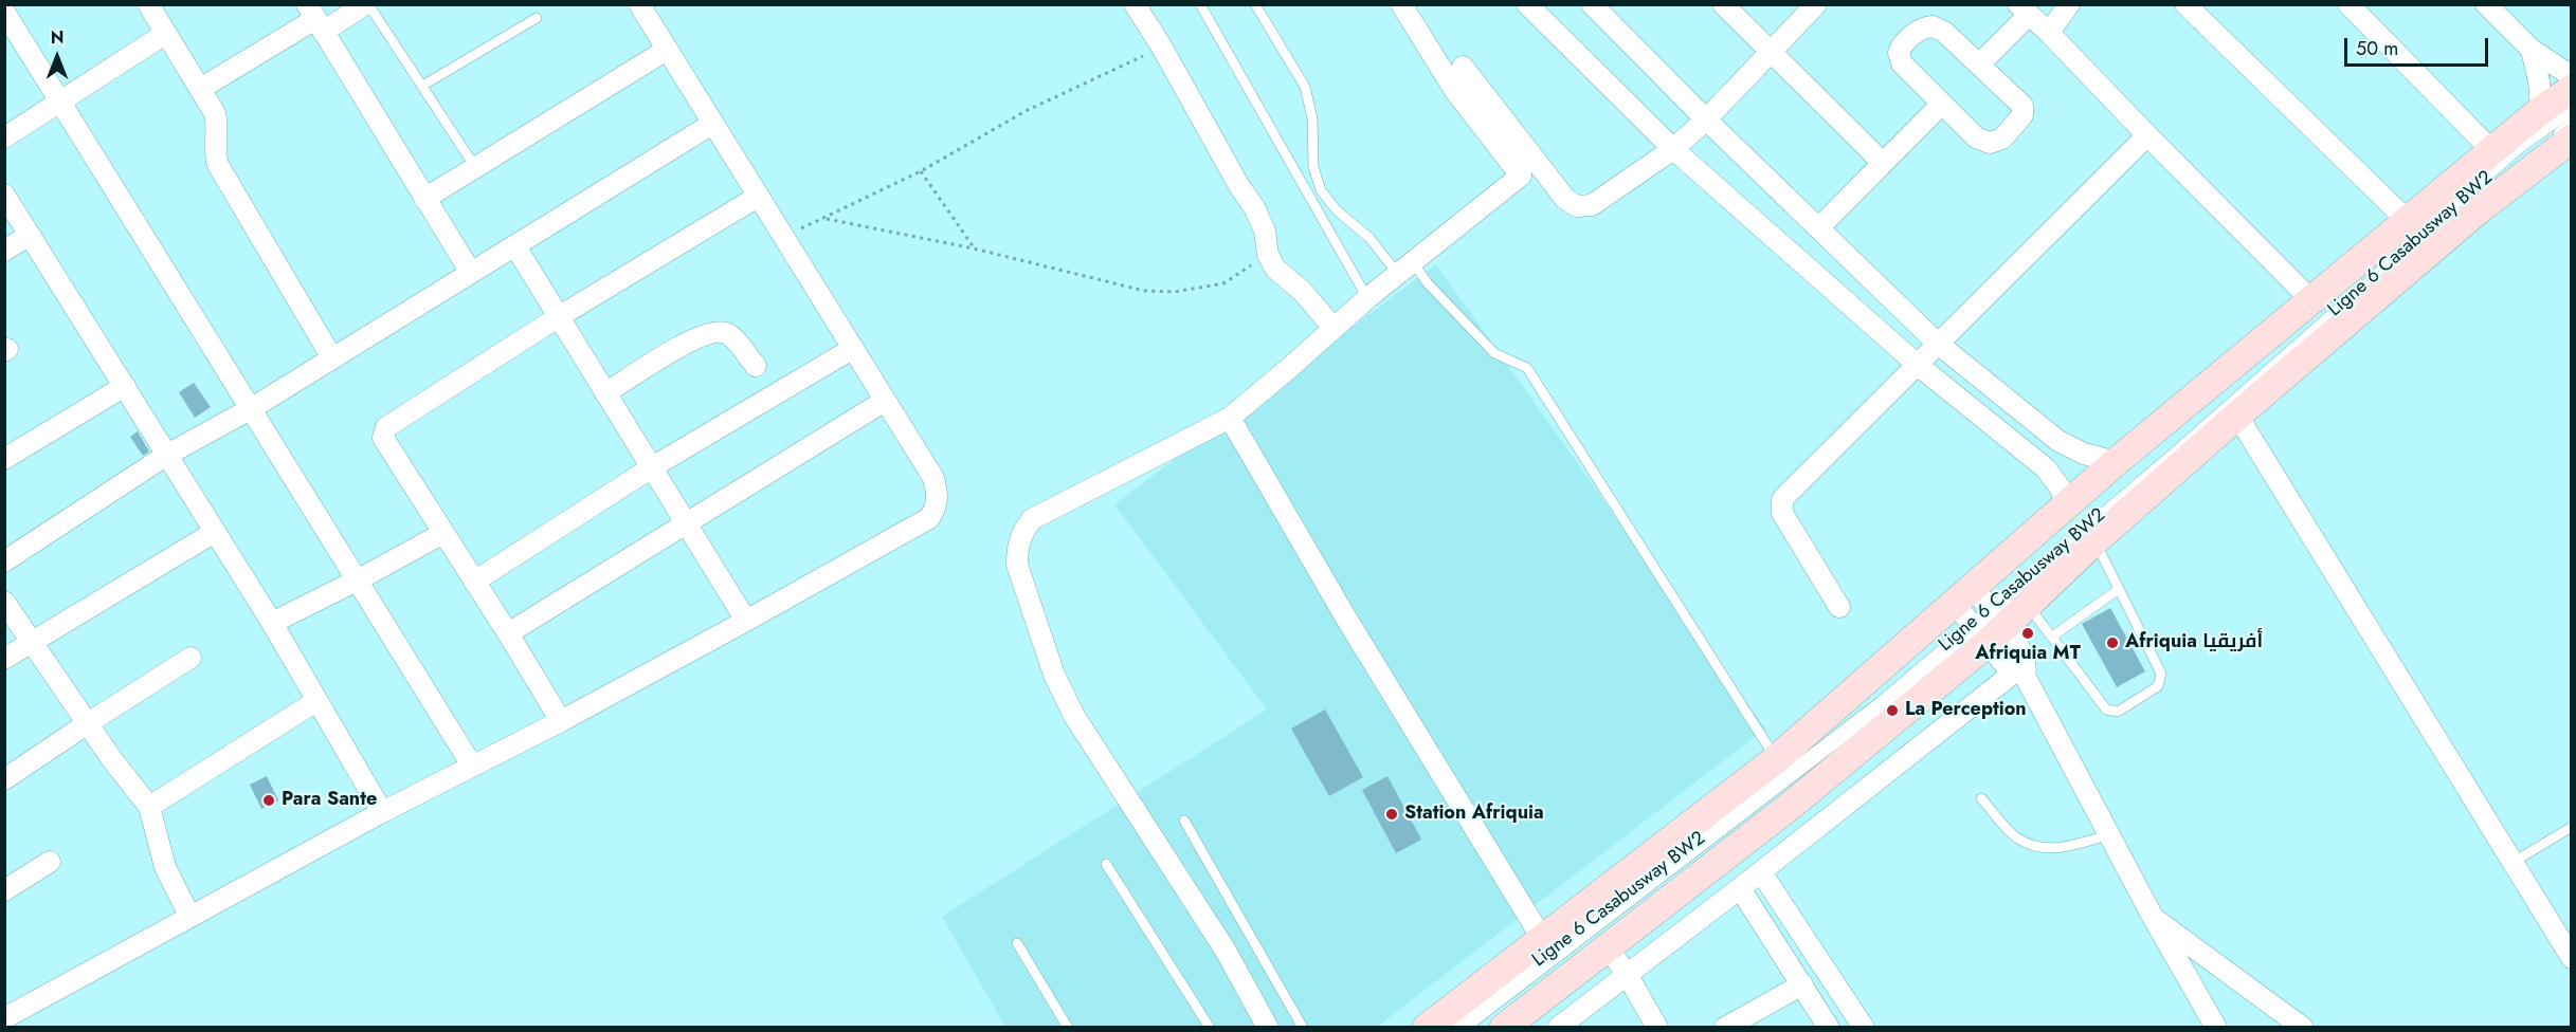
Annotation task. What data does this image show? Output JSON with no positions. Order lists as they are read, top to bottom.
{
  "streets": {
    "lane": ["Ligne 6 Casabusway BW2"]
  },
  "places": [
    "Afriquia MT",
    "Afriquia أفريقيا",
    "La Perception",
    "Para Sante",
    "Station Afriquia"
  ],
  "scale_bar": "50 m",
  "north": "top"
}
